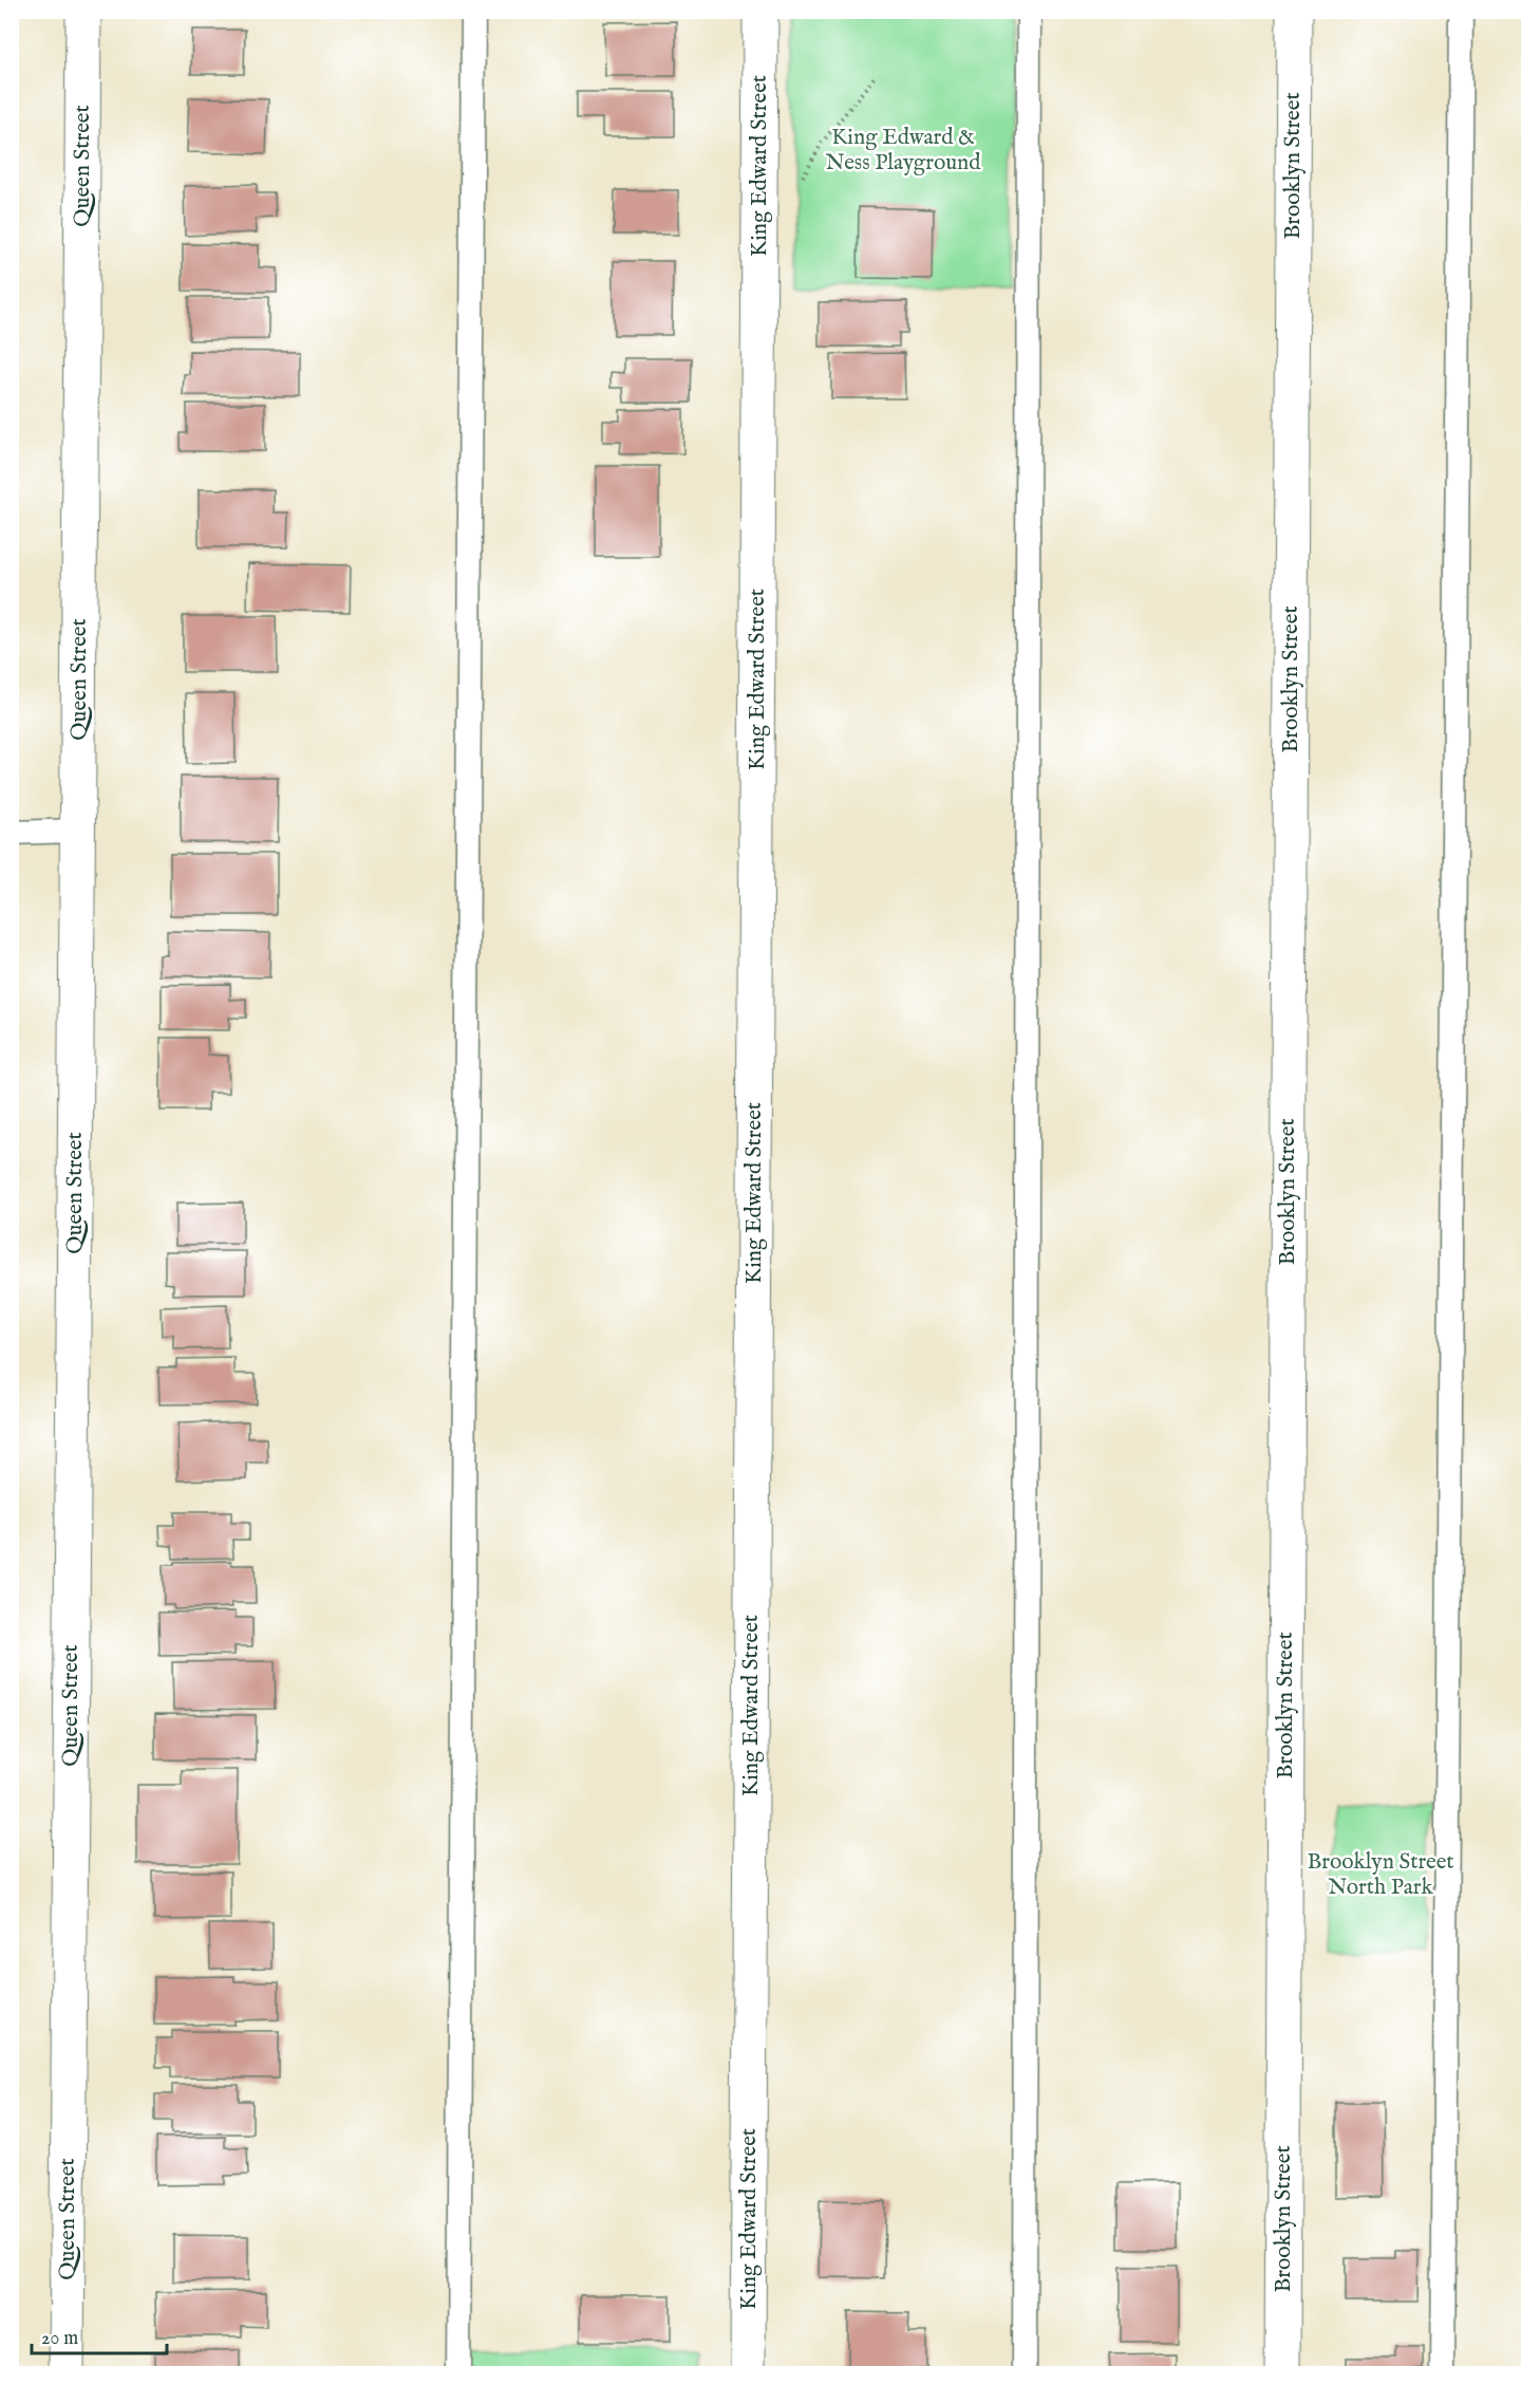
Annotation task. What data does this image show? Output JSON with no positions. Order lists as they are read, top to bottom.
{
  "streets": {
    "street": ["Queen Street", "King Edward Street", "Brooklyn Street"]
  },
  "parks": ["King Edward & Ness Playground", "Brooklyn Street North Park"],
  "scale_bar": "20 m"
}
